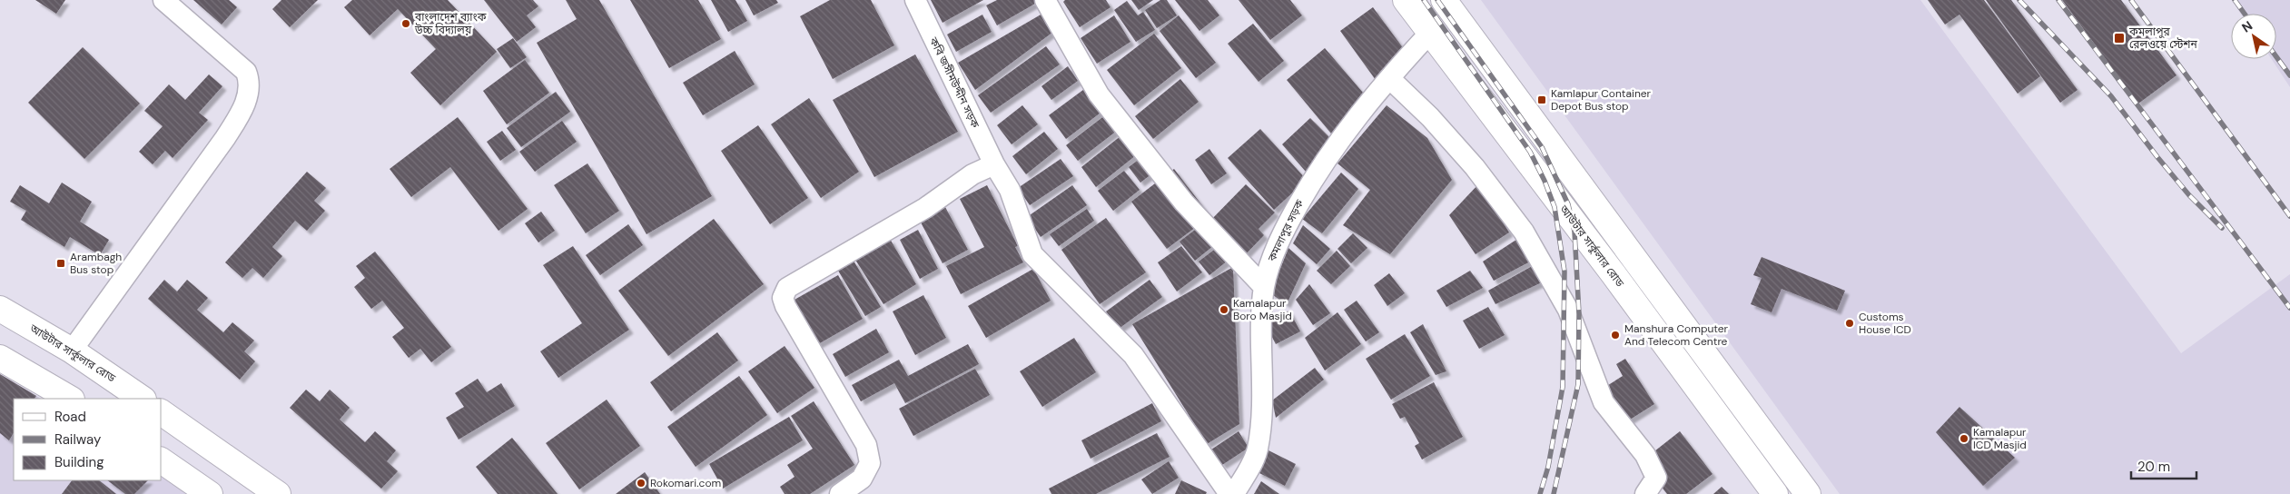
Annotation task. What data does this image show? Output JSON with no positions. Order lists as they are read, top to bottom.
{
  "streets": {
    "main road": ["আউটার সার্কুলার রোড"],
    "street": ["কবি জসীমউদ্দীন সড়ক", "কমলাপুর সড়ক"]
  },
  "crossings": [
    ["কমলাপুর সড়ক", "আউটার সার্কুলার রোড"]
  ],
  "places": {
    "other": [
      "বাংলাদেশ ব্যাংক উচ্চ বিদ্যালয়",
      "Kamalapur Boro Masjid",
      "Customs House ICD",
      "Manshura Computer And Telecom Centre",
      "Kamalapur ICD Masjid",
      "Rokomari.com"
    ],
    "transit": ["কমলাপুর রেলওয়ে স্টেশন", "Kamlapur Container Depot Bus stop", "Arambagh Bus stop"]
  },
  "legend": ["Road", "Railway", "Building"],
  "scale_bar": "20 m",
  "north": "top left"
}
